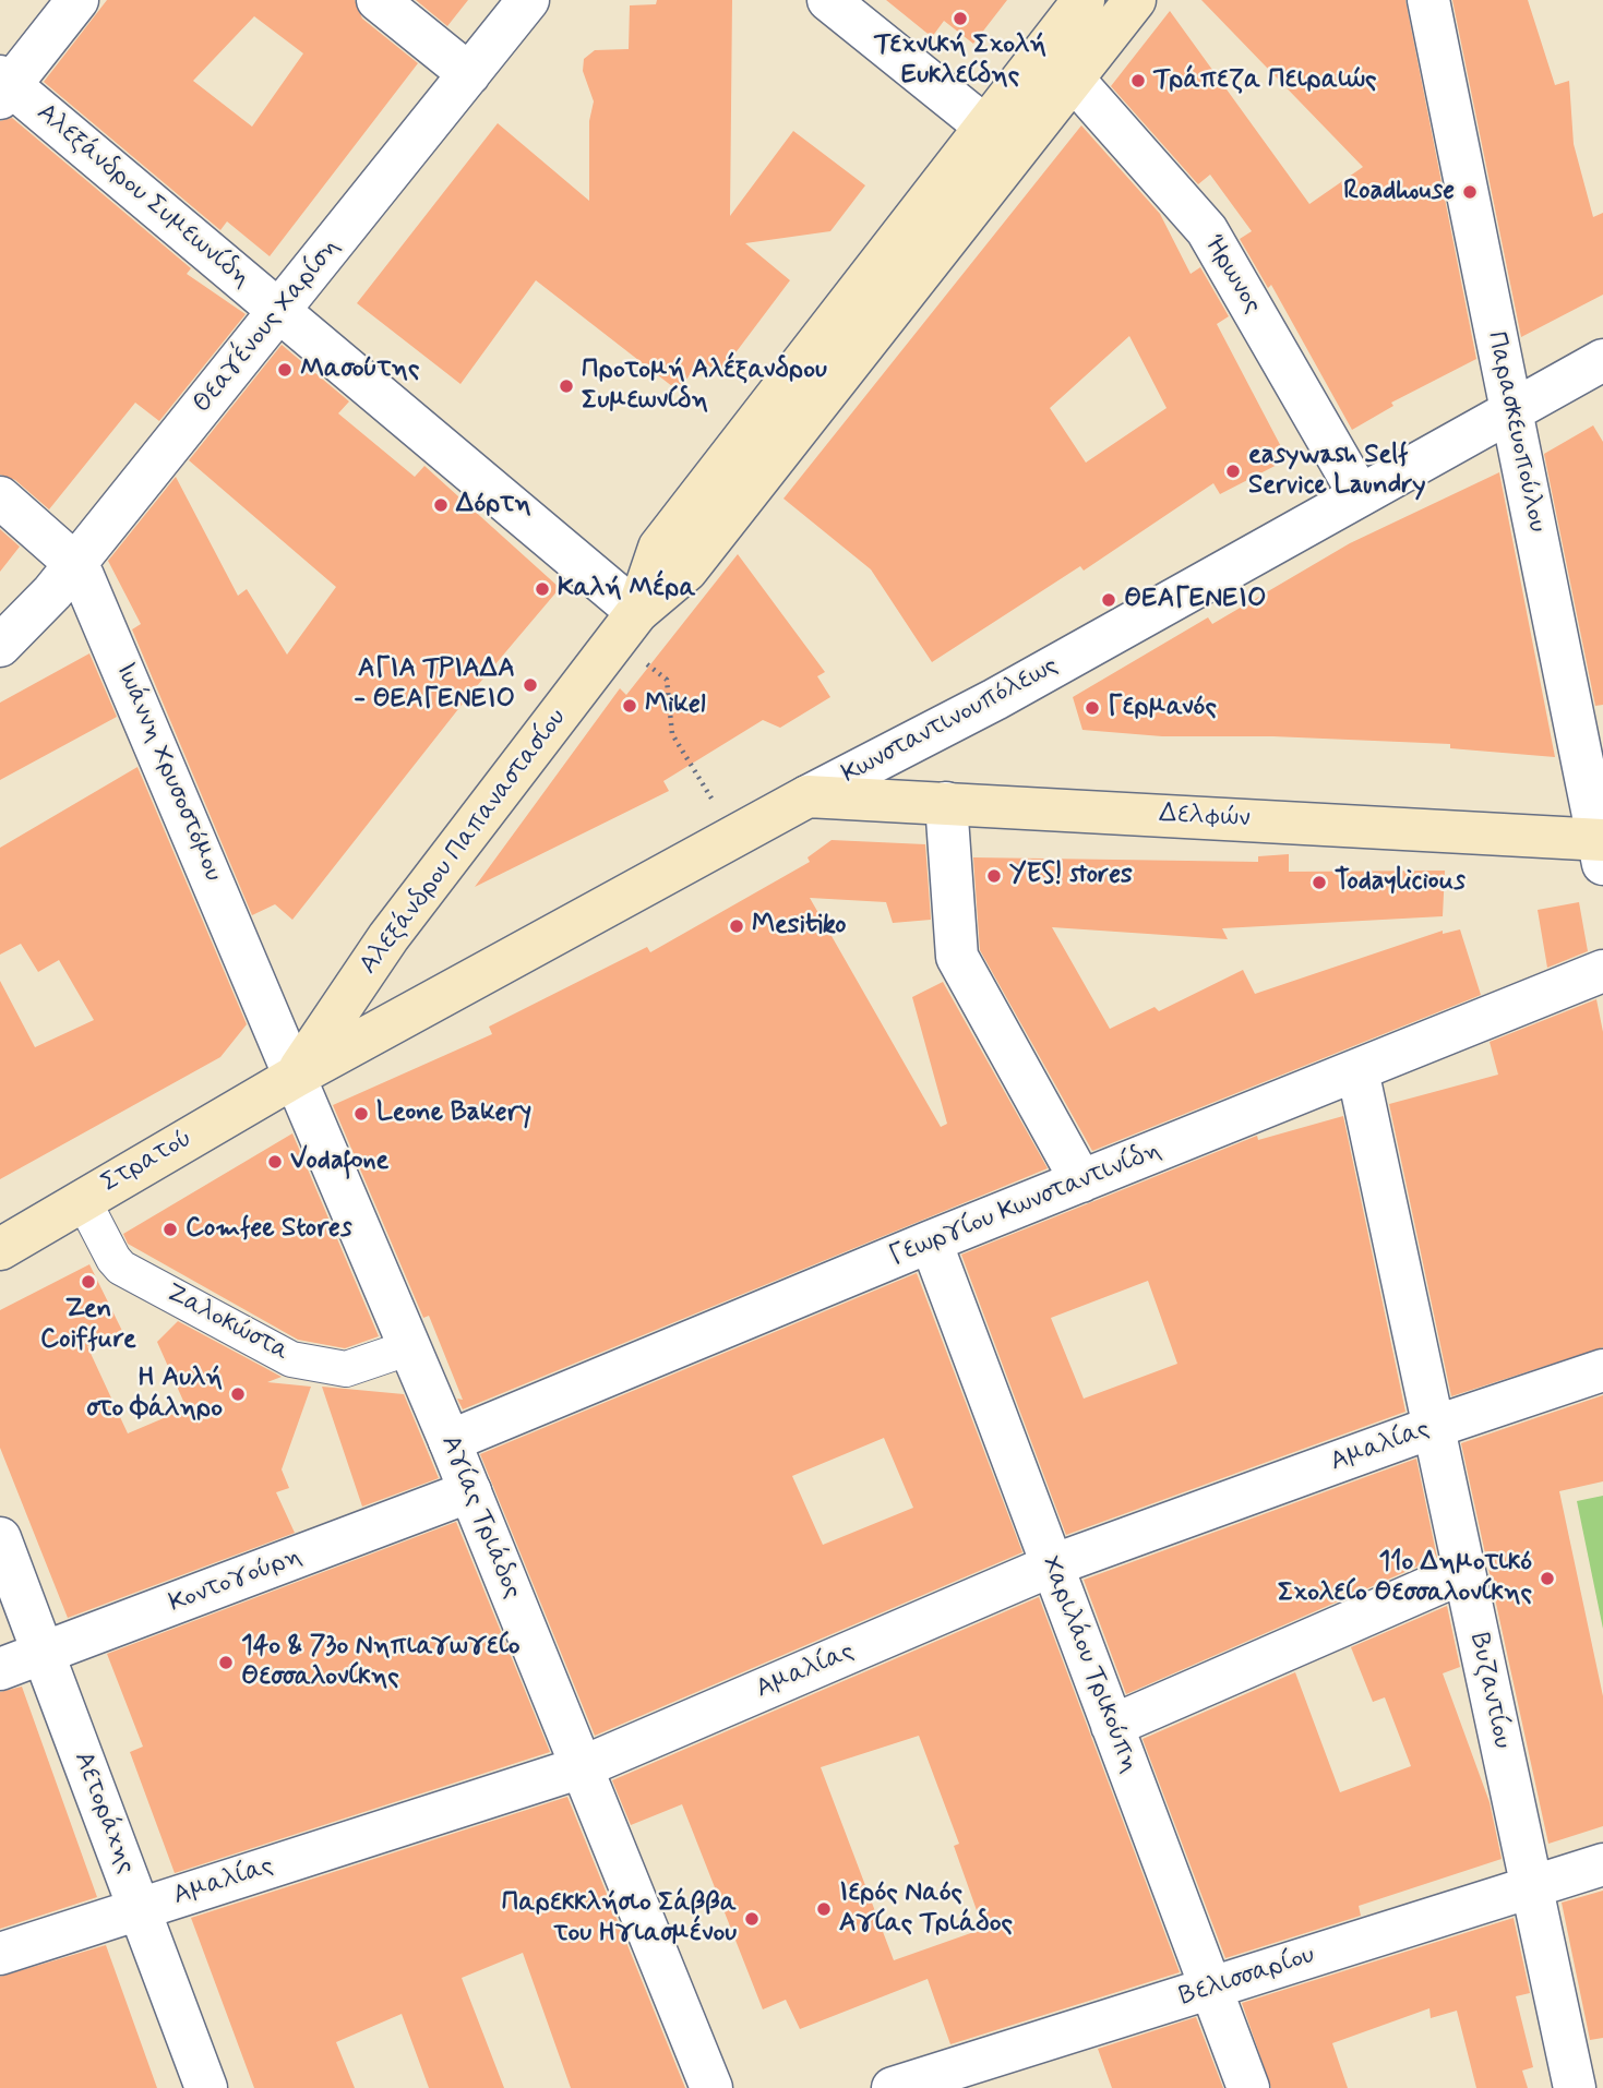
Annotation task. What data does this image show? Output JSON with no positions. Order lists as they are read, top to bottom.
{
  "streets": {
    "main road": [
      "Κωνσταντινουπόλεως",
      "Δελφών",
      "Αλεξάνδρου Παπαναστασίου",
      "Στρατού"
    ],
    "street": [
      "Αλεξάνδρου Συμεωνίδη",
      "Ήρωνος",
      "Θεαγένους Χαρίση",
      "Παρασκευοπούλου",
      "Ιωάννη Χρυσοστόμου",
      "Γεωργίου Κωνσταντινίδη",
      "Ζαλοκώστα",
      "Αμαλίας",
      "Αγίας Τριάδος",
      "Κοντογούρη",
      "Χαριλάου Τρικούπη",
      "Βυζαντίου",
      "Αετοράχης",
      "Βελισσαρίου"
    ]
  },
  "crossings": [
    ["Αλεξάνδρου Συμεωνίδη", "Θεαγένους Χαρίση"],
    ["Αλεξάνδρου Συμεωνίδη", "Αλεξάνδρου Παπαναστασίου"],
    ["Ήρωνος", "Κωνσταντινουπόλεως"],
    ["Ήρωνος", "Αλεξάνδρου Παπαναστασίου"],
    ["Θεαγένους Χαρίση", "Ιωάννη Χρυσοστόμου"],
    ["Παρασκευοπούλου", "Κωνσταντινουπόλεως"],
    ["Παρασκευοπούλου", "Δελφών"],
    ["Κωνσταντινουπόλεως", "Ιωάννη Χρυσοστόμου"],
    ["Κωνσταντινουπόλεως", "Δελφών"],
    ["Κωνσταντινουπόλεως", "Αλεξάνδρου Παπαναστασίου"],
    ["Κωνσταντινουπόλεως", "Στρατού"],
    ["Κωνσταντινουπόλεως", "Αγίας Τριάδος"],
    ["Ιωάννη Χρυσοστόμου", "Αλεξάνδρου Παπαναστασίου"],
    ["Ιωάννη Χρυσοστόμου", "Στρατού"],
    ["Ιωάννη Χρυσοστόμου", "Αγίας Τριάδος"],
    ["Αλεξάνδρου Παπαναστασίου", "Στρατού"],
    ["Αλεξάνδρου Παπαναστασίου", "Αγίας Τριάδος"],
    ["Στρατού", "Ζαλοκώστα"],
    ["Στρατού", "Αγίας Τριάδος"],
    ["Γεωργίου Κωνσταντινίδη", "Αγίας Τριάδος"],
    ["Γεωργίου Κωνσταντινίδη", "Χαριλάου Τρικούπη"],
    ["Γεωργίου Κωνσταντινίδη", "Βυζαντίου"],
    ["Ζαλοκώστα", "Αγίας Τριάδος"],
    ["Αμαλίας", "Αγίας Τριάδος"],
    ["Αμαλίας", "Χαριλάου Τρικούπη"],
    ["Αμαλίας", "Βυζαντίου"],
    ["Αμαλίας", "Αετοράχης"],
    ["Αγίας Τριάδος", "Κοντογούρη"],
    ["Κοντογούρη", "Αετοράχης"],
    ["Χαριλάου Τρικούπη", "Βελισσαρίου"],
    ["Βυζαντίου", "Βελισσαρίου"]
  ],
  "places": [
    "Τεχνική Σχολή Ευκλείδης",
    "Τράπεζα Πειραιώς",
    "Roadhouse",
    "Μασούτης",
    "Προτομή Αλέξανδρου Συμεωνίδη",
    "easywash Self Service Laundry",
    "Δόρτη",
    "Καλή Μέρα",
    "ΘΕΑΓΕΝΕΙΟ",
    "ΑΓΙΑ ΤΡΙΑΔΑ - ΘΕΑΓΕΝΕΙΟ",
    "Mikel",
    "Γερμανός",
    "YES! stores",
    "Todaylicious",
    "Mesitiko",
    "Leone Bakery",
    "Vodafone",
    "Comfee Stores",
    "Zen Coiffure",
    "Η Αυλή στο Φάληρο",
    "11ο Δημοτικό Σχολείο Θεσσαλονίκης",
    "14ο & 73ο Νηπιαγωγείο Θεσσαλονίκης",
    "Ιερός Ναός Αγίας Τριάδος",
    "Παρεκκλήσιο Σάββα του Ηγιασμένου"
  ]
}
